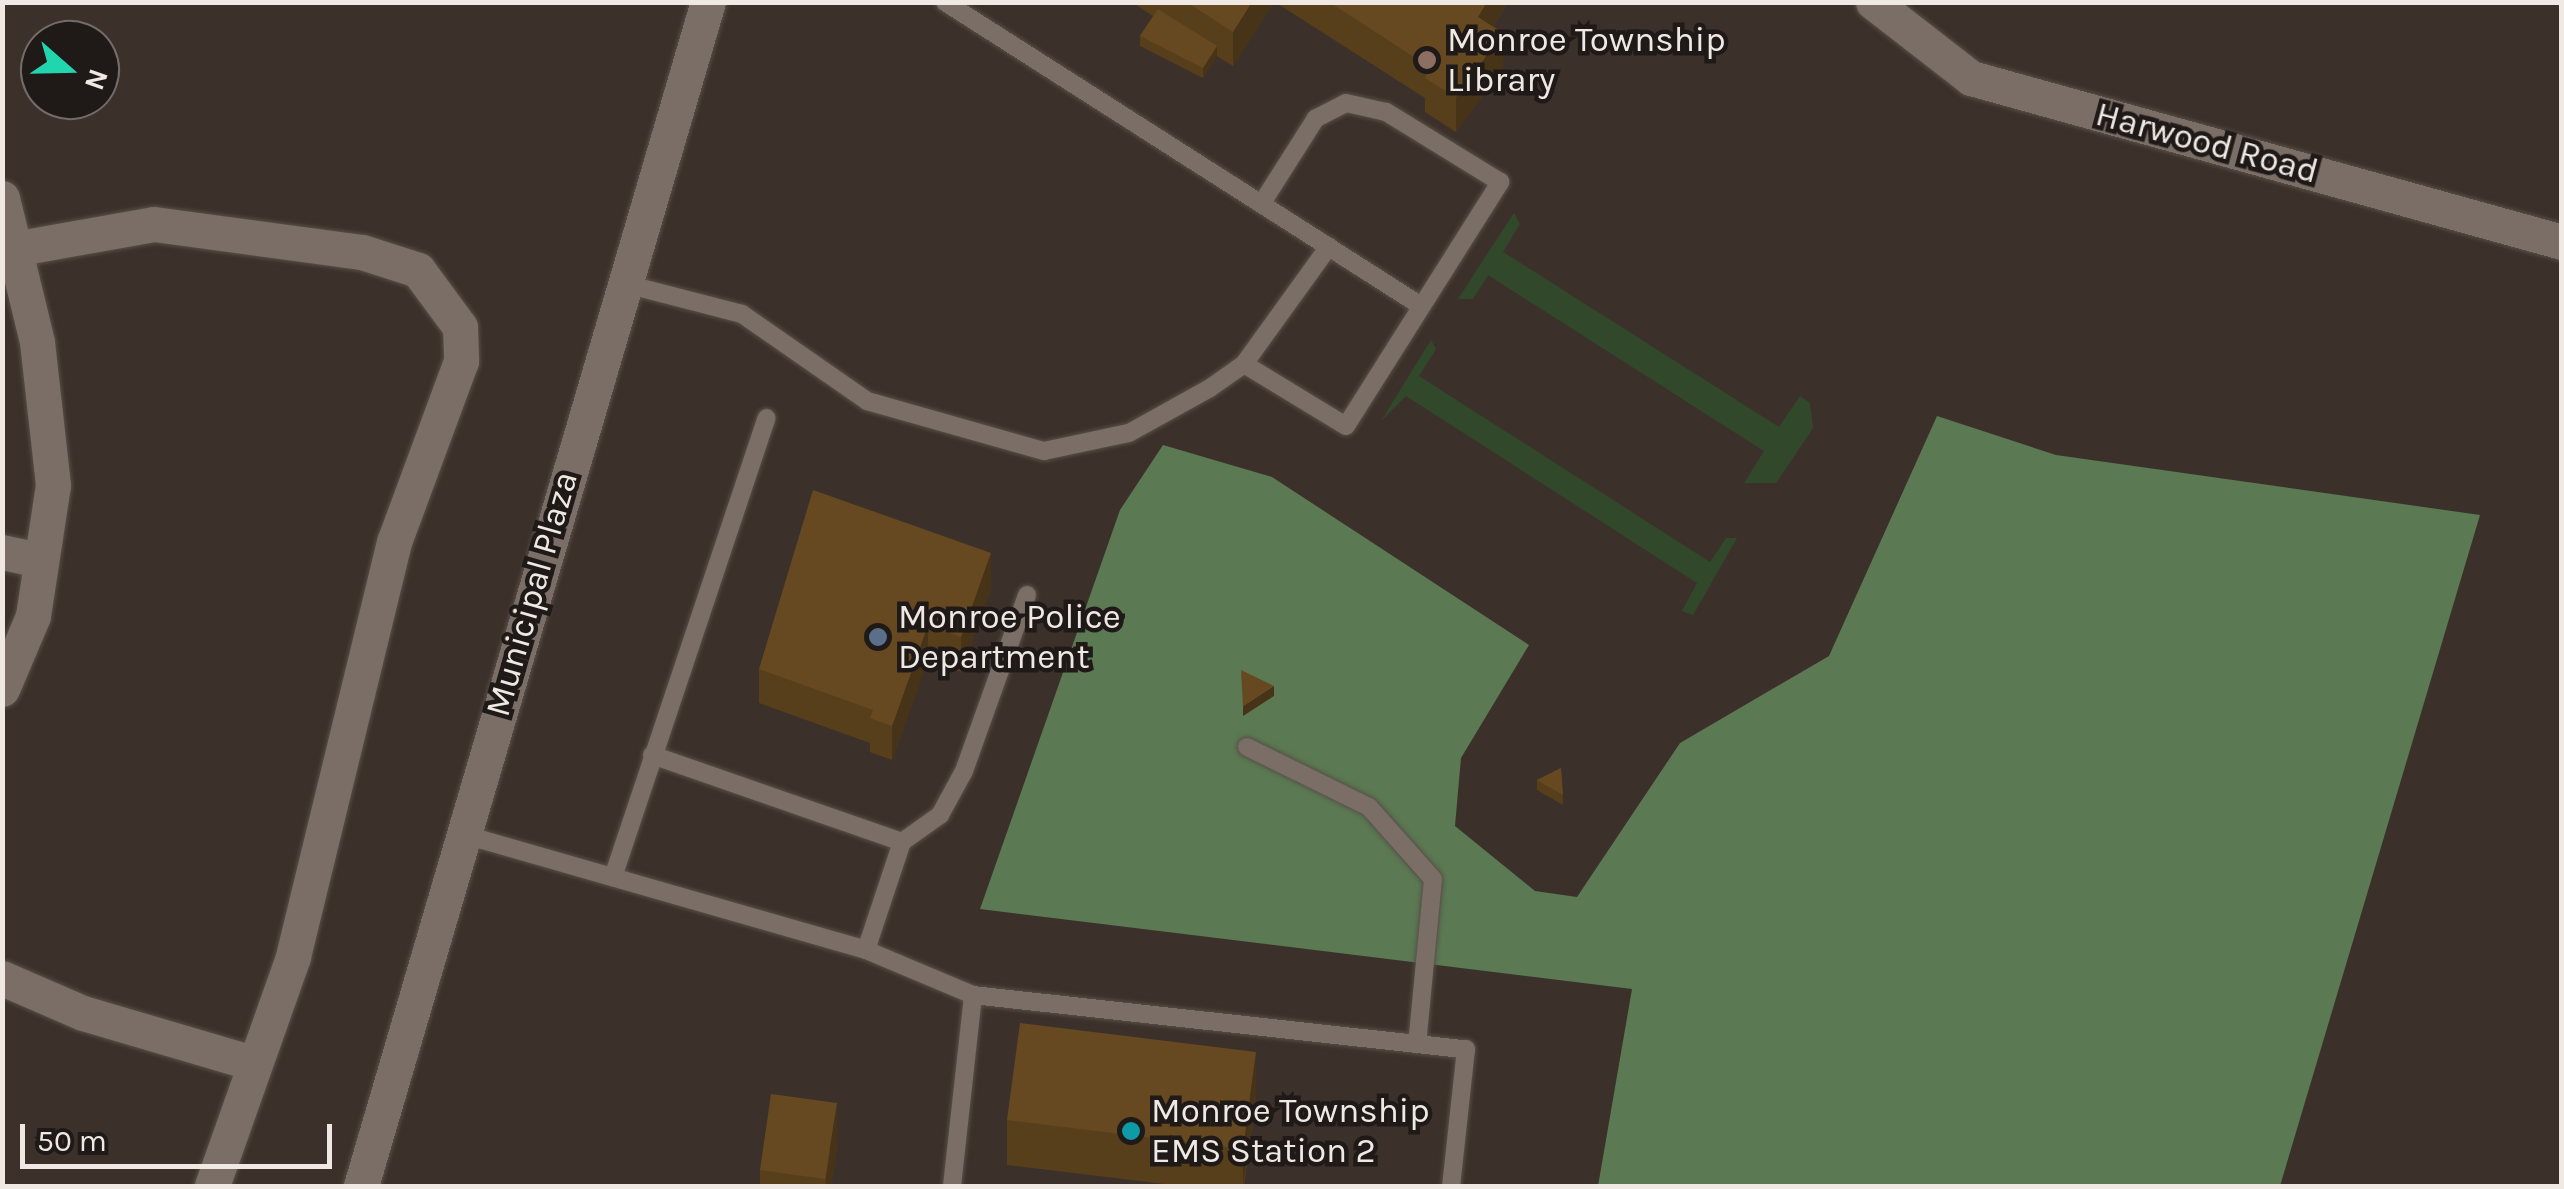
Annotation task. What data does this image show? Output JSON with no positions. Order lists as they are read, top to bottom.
{
  "streets": {
    "street": ["Harwood Road", "Municipal Plaza"]
  },
  "places": ["Monroe Township Library", "Monroe Police Department", "Monroe Township EMS Station 2"],
  "scale_bar": "50 m",
  "north": "right"
}
